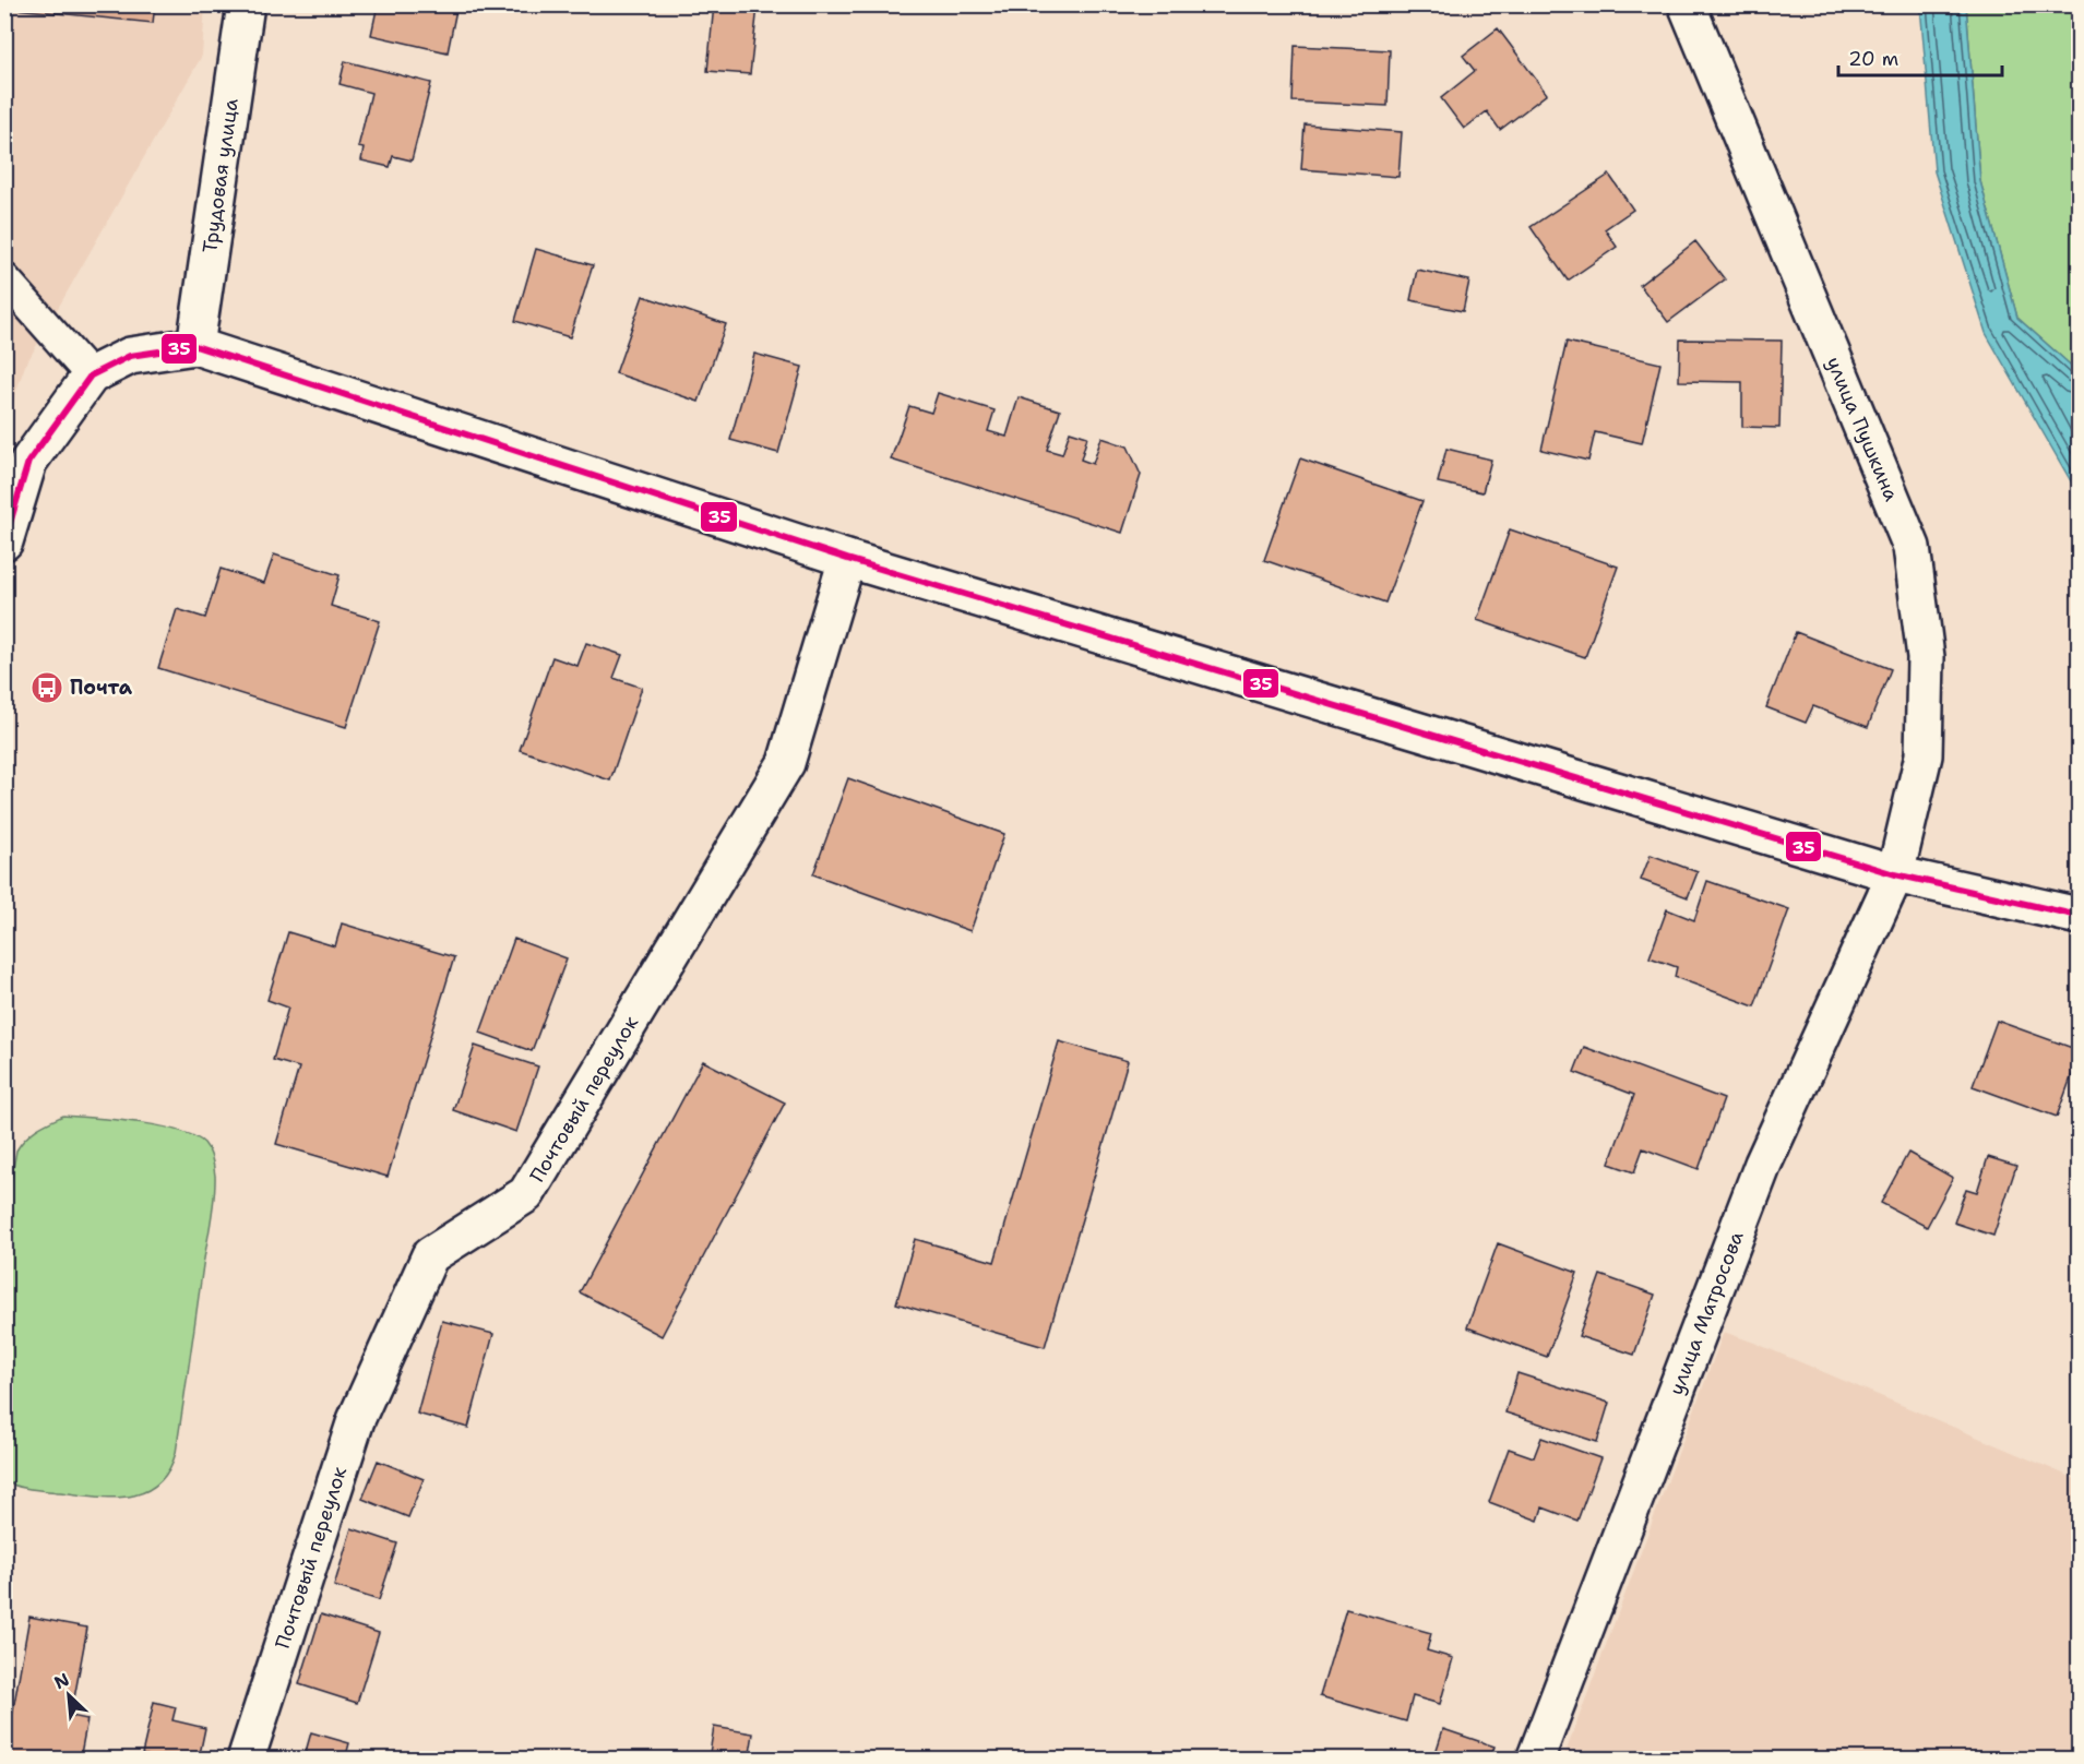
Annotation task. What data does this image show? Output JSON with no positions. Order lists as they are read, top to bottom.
{
  "streets": {
    "street": [
      "Трудовая улица",
      "улица Пушкина",
      "Почтовый переулок",
      "улица Матросова"
    ]
  },
  "crossings": [
    ["улица Пушкина", "улица Матросова"]
  ],
  "places": {
    "bus stop": ["Почта"]
  },
  "lines": ["transit line 35"],
  "scale_bar": "20 m",
  "north": "top left"
}
